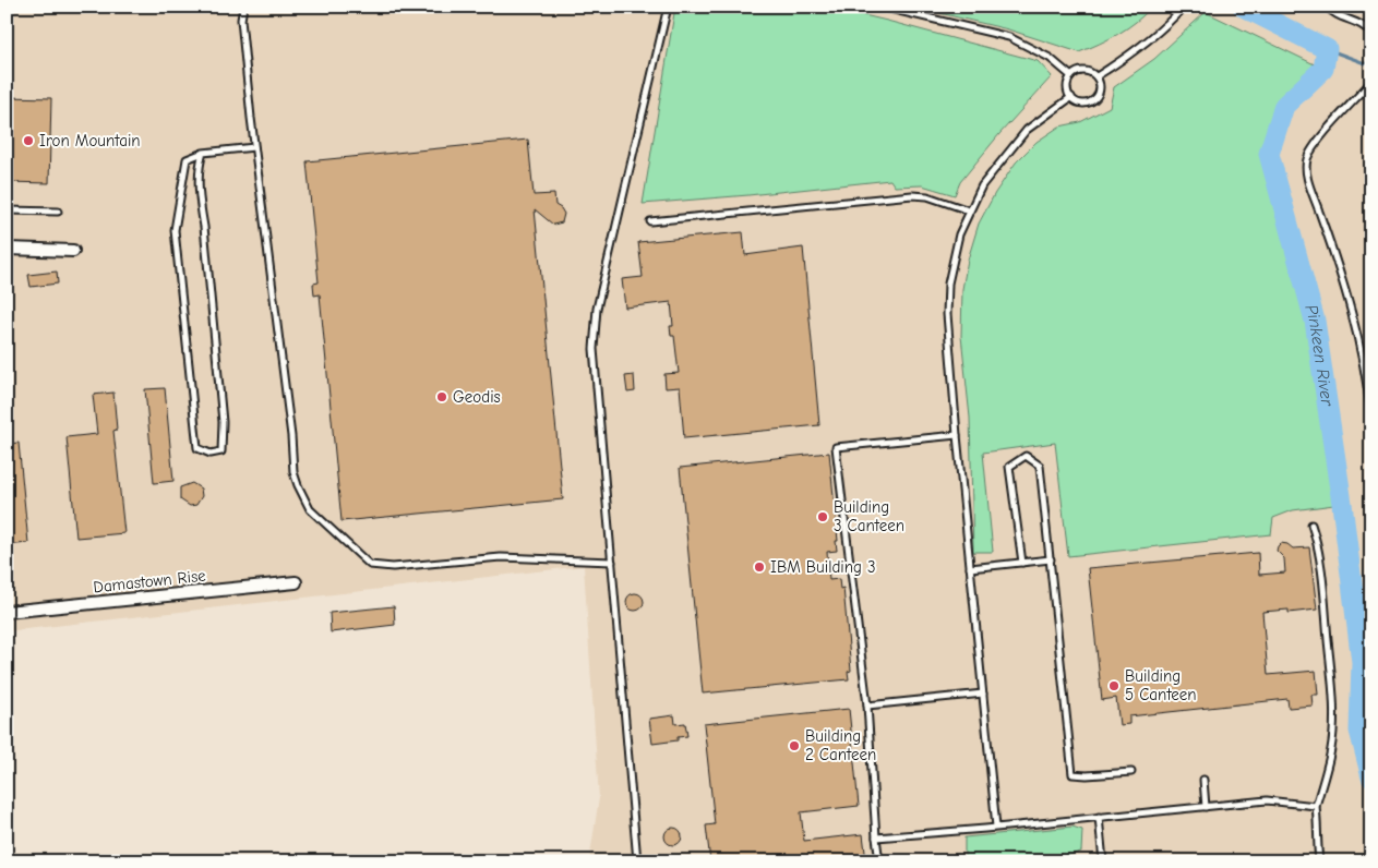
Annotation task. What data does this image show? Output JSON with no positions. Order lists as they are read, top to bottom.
{
  "streets": {
    "street": ["Damastown Rise"]
  },
  "water": ["Pinkeen River"],
  "places": [
    "Iron Mountain",
    "Geodis",
    "Building 3 Canteen",
    "IBM Building 3",
    "Building 5 Canteen",
    "Building 2 Canteen"
  ]
}
